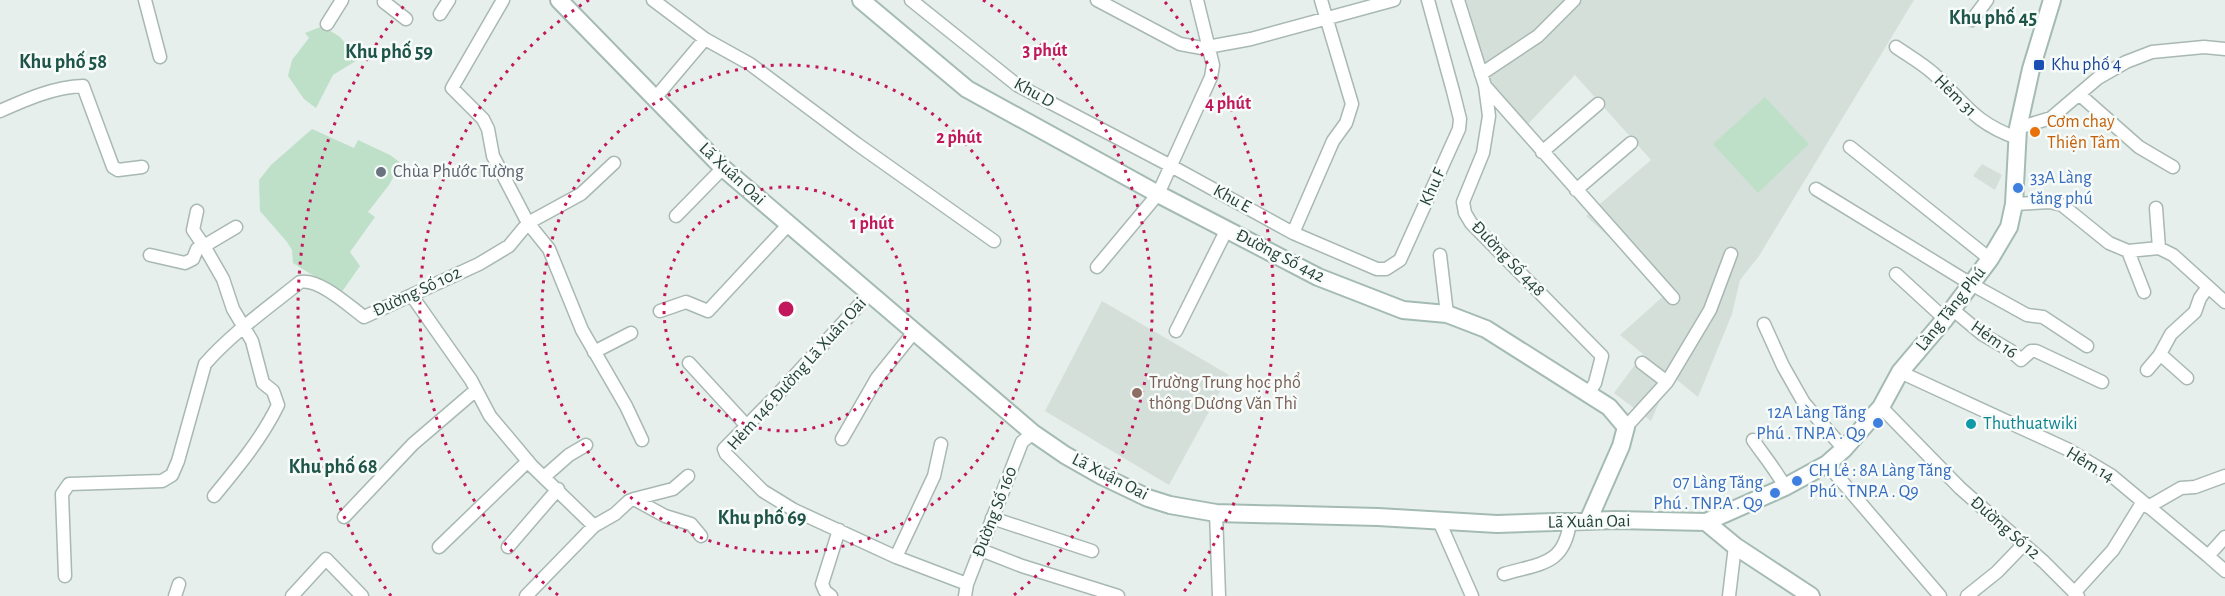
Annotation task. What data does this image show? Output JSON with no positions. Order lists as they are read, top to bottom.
{
  "streets": {
    "street": [
      "Khu D",
      "Hẻm 31",
      "Lã Xuân Oai",
      "Khu F",
      "Khu E",
      "Đường Số 442",
      "Đường Số 448",
      "Đường Số 102",
      "Làng Tăng Phú",
      "Hẻm 16",
      "Hẻm 146 Đường Lã Xuân Oai",
      "Hẻm 14",
      "Đường Số 160",
      "Đường Số 12"
    ]
  },
  "crossings": [
    ["Khu D", "Khu E"],
    ["Hẻm 31", "Làng Tăng Phú"],
    ["Lã Xuân Oai", "Làng Tăng Phú"],
    ["Lã Xuân Oai", "Hẻm 146 Đường Lã Xuân Oai"],
    ["Lã Xuân Oai", "Đường Số 160"],
    ["Khu F", "Khu E"],
    ["Đường Số 442", "Đường Số 448"],
    ["Làng Tăng Phú", "Hẻm 16"],
    ["Làng Tăng Phú", "Hẻm 14"],
    ["Làng Tăng Phú", "Đường Số 12"]
  ],
  "districts": [
    "Khu phố 45",
    "Khu phố 59",
    "Khu phố 58",
    "Khu phố 68",
    "Khu phố 69"
  ],
  "places": {
    "transit": ["Khu phố 4"],
    "other": [
      "Cơm chay Thiện Tâm",
      "Chùa Phước Tường",
      "33A Làng tăng phú",
      "Trường Trung học phổ thông Dương Văn Thì",
      "12A Làng Tăng Phú . TNP.A . Q9",
      "Thuthuatwiki",
      "CH Lẻ : 8A Làng Tăng Phú . TNP.A . Q9",
      "07 Làng Tăng Phú . TNP.A . Q9"
    ]
  },
  "rings": [
    "3 phút",
    "4 phút",
    "2 phút",
    "1 phút"
  ]
}
